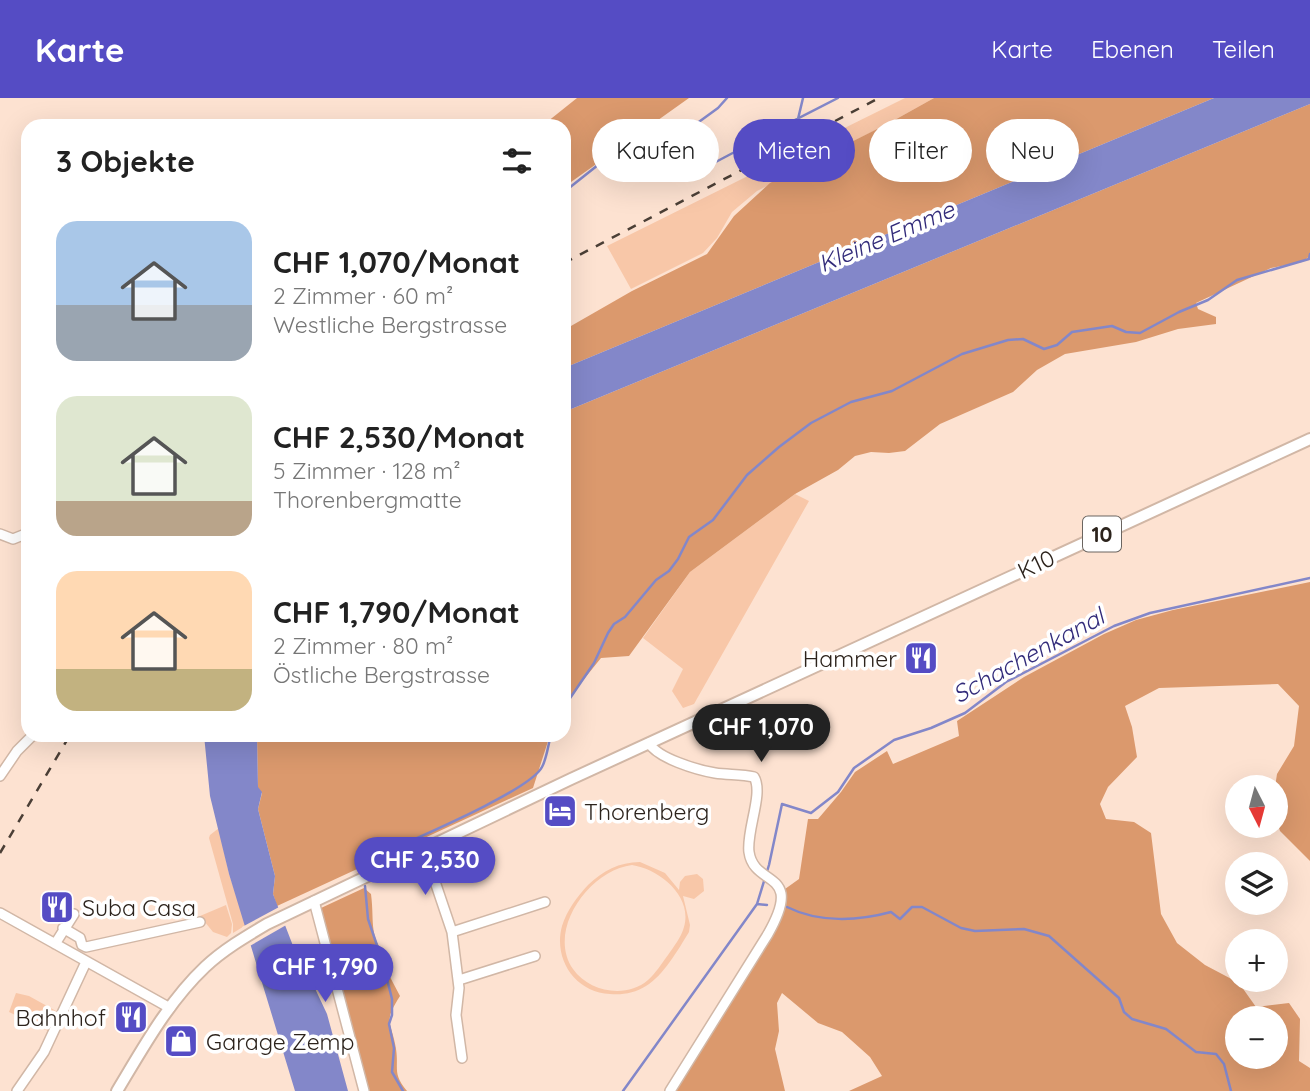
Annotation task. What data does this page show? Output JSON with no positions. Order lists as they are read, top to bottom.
{
  "streets": {
    "main road": ["10", "K10"]
  },
  "crossings": [
    ["10", "K10"]
  ],
  "water": ["Kleine Emme", "Schachenkanal"],
  "places": {
    "restaurant": ["Hammer", "Suba Casa", "Bahnhof"],
    "hotel": ["Thorenberg"],
    "shop": ["Garage Zemp"]
  },
  "north": "bottom",
  "page": {
    "header": "Karte",
    "nav": ["Karte", "Ebenen", "Teilen"],
    "chip": [
      "Kaufen",
      "Mieten",
      "Filter",
      "Neu"
    ],
    "heading": "3 Objekte",
    "list": [
      {
        "name": "CHF 1,070/Monat",
        "note": "2 Zimmer · 60 m² · Westliche Bergstrasse"
      },
      {
        "name": "CHF 2,530/Monat",
        "note": "5 Zimmer · 128 m² · Thorenbergmatte"
      },
      {
        "name": "CHF 1,790/Monat",
        "note": "2 Zimmer · 80 m² · Östliche Bergstrasse"
      }
    ],
    "price": ["CHF 1,070", "CHF 2,530", "CHF 1,790"],
    "map_buttons": ["+", "−"]
  }
}
